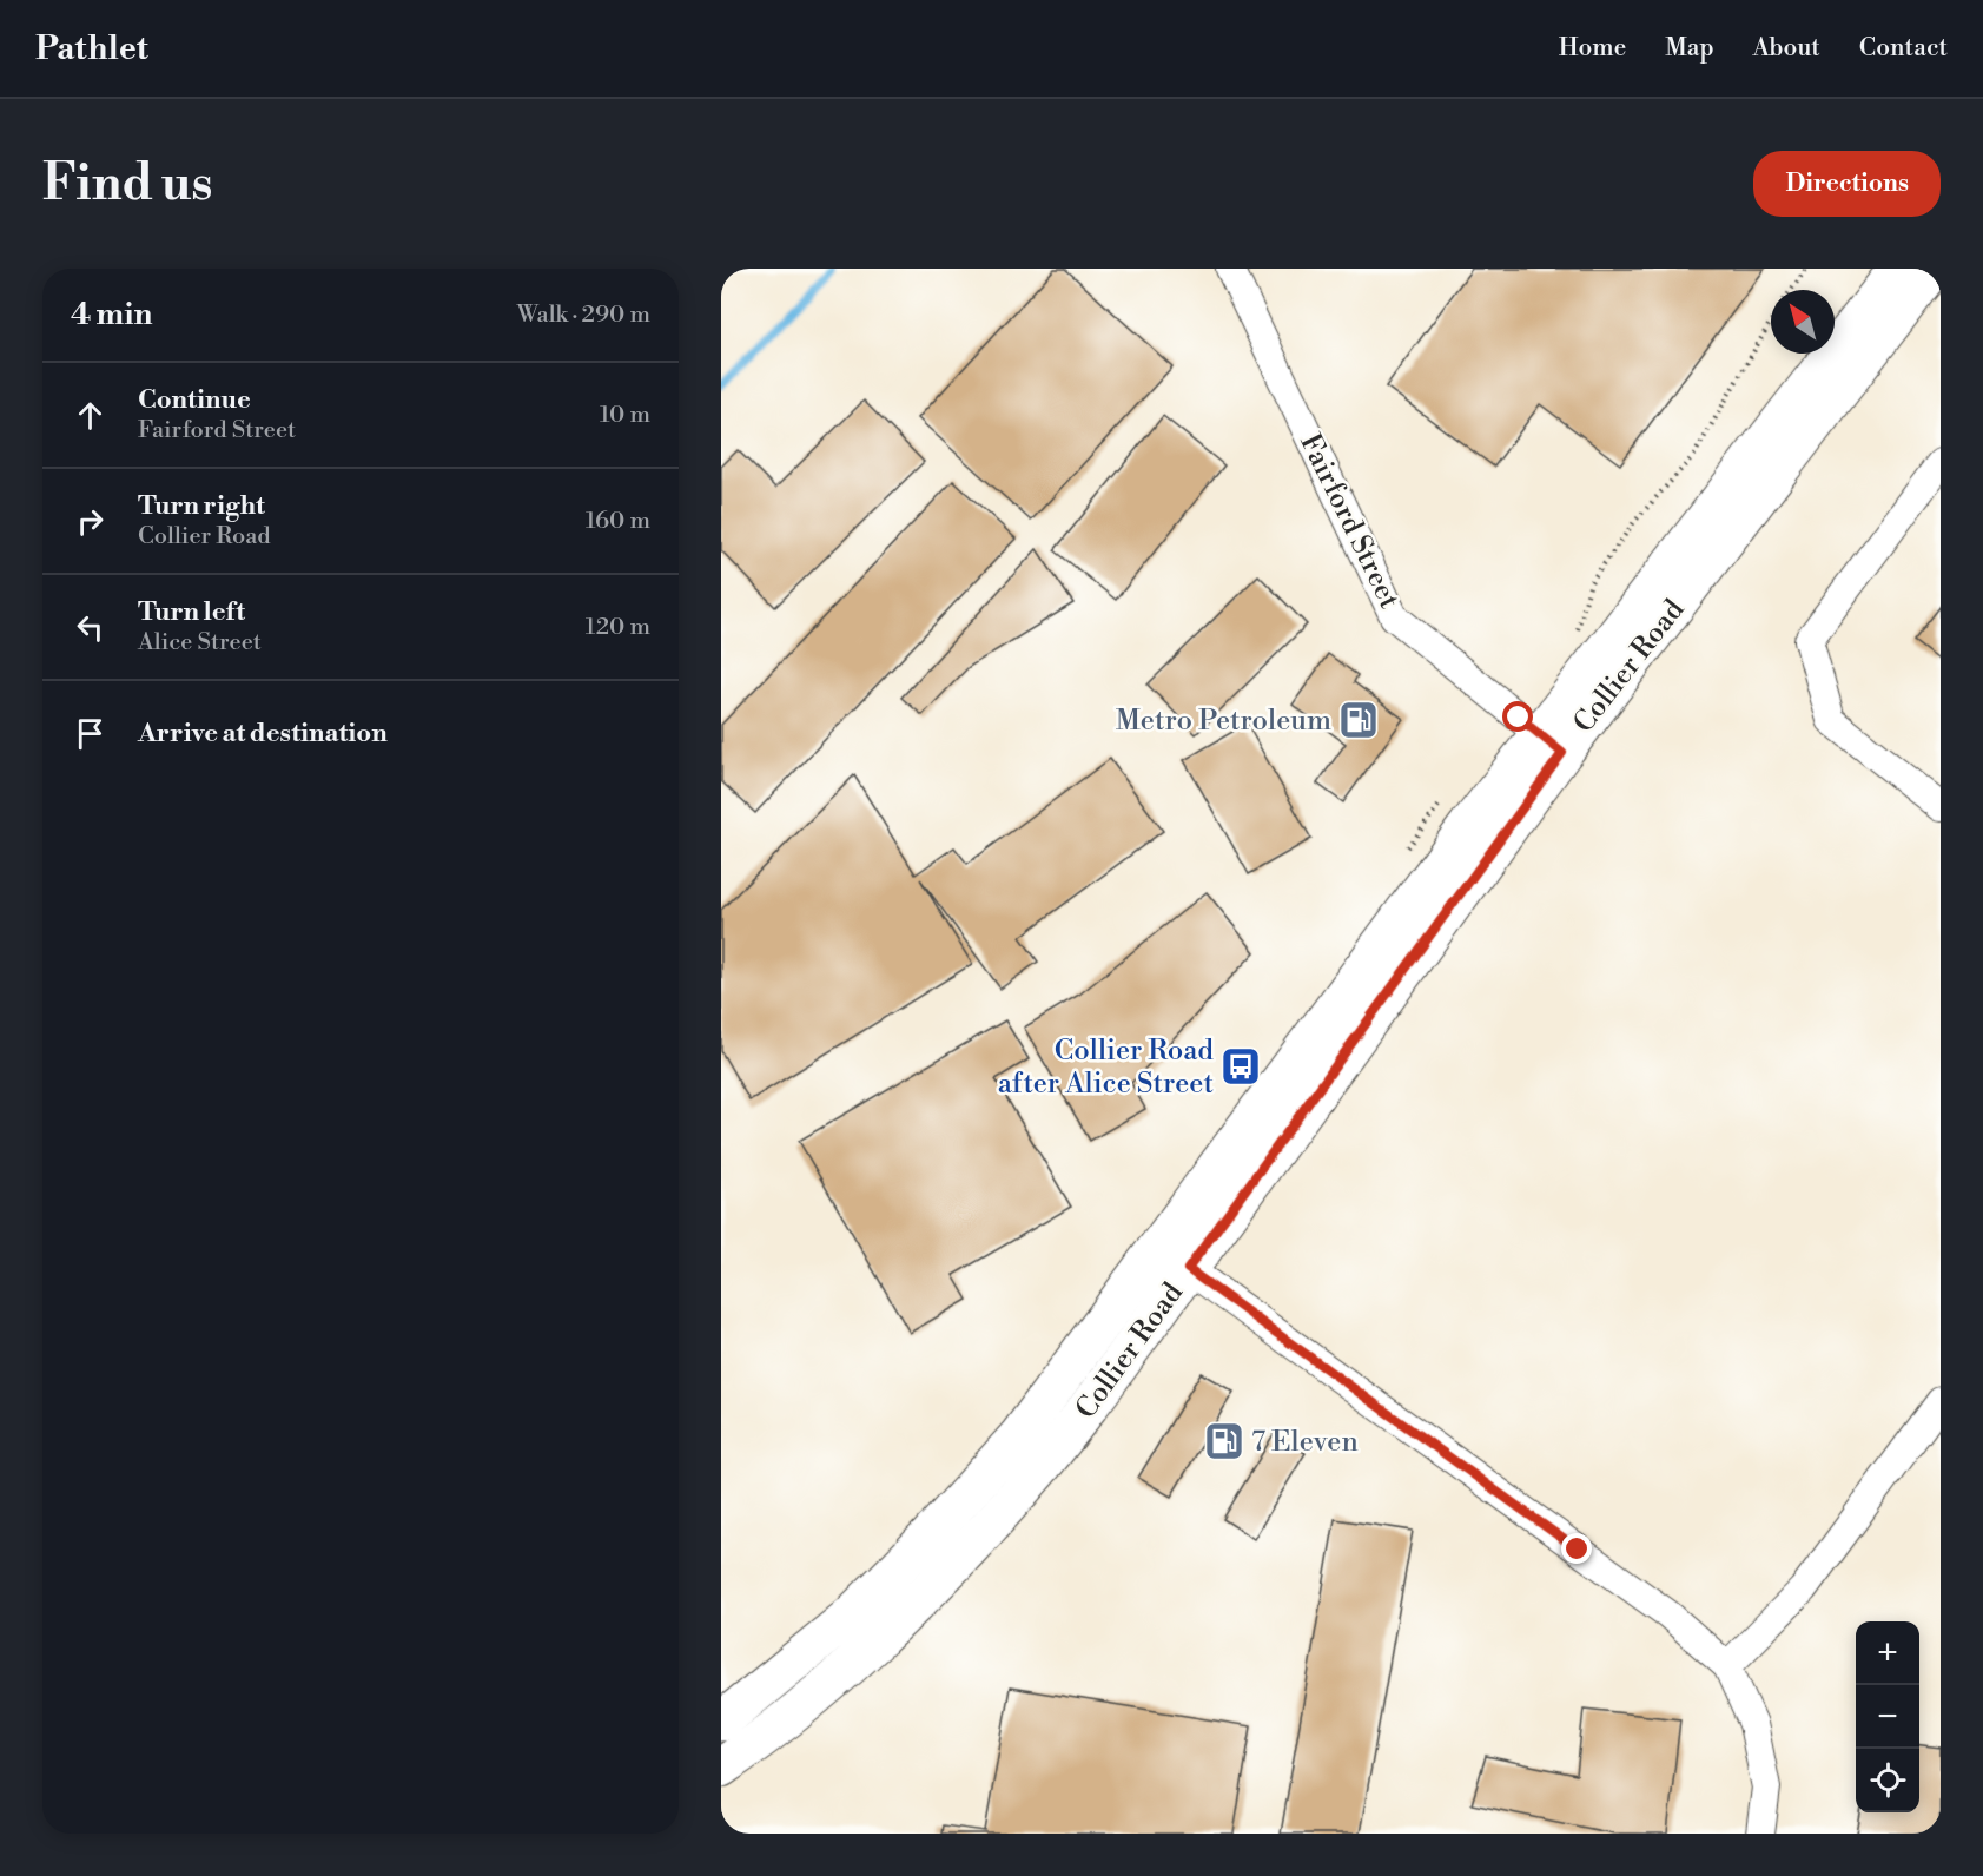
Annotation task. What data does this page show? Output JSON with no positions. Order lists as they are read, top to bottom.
{
  "streets": {
    "main road": ["Collier Road"],
    "street": ["Fairford Street"]
  },
  "crossings": [
    ["Fairford Street", "Collier Road"]
  ],
  "places": {
    "fuel station": ["Metro Petroleum", "7 Eleven"],
    "bus stop": ["Collier Road after Alice Street"]
  },
  "north": "top left",
  "page": {
    "header": "Pathlet",
    "nav": [
      "Home",
      "Map",
      "About",
      "Contact"
    ],
    "buttons": "Directions",
    "title": "Find us",
    "heading": ["4 min", "Walk · 290 m"],
    "list": [
      ["Continue", "Fairford Street", "10 m"],
      ["Turn right", "Collier Road", "160 m"],
      ["Turn left", "Alice Street", "120 m"],
      "Arrive at destination"
    ],
    "map_buttons": ["+", "−"]
  }
}
